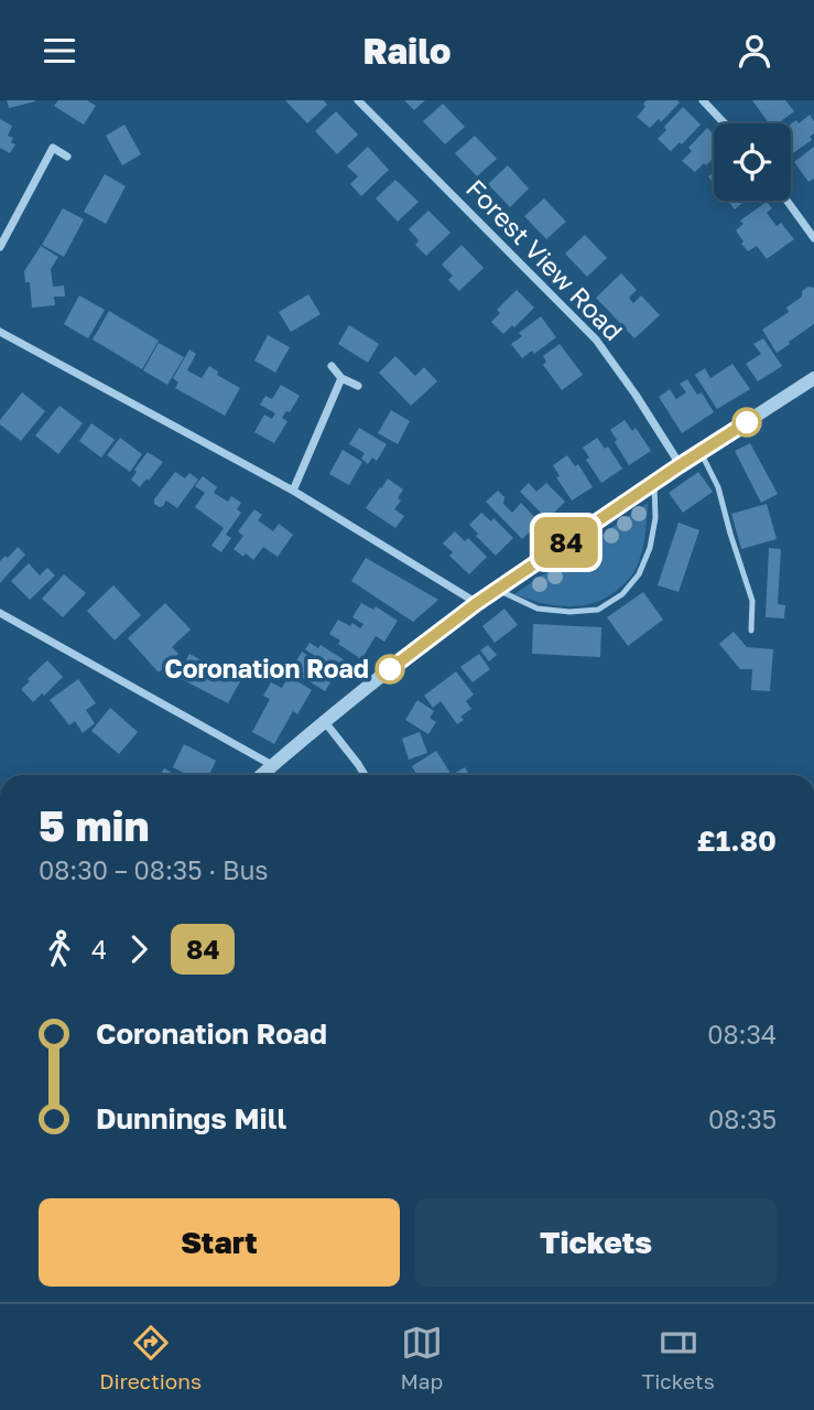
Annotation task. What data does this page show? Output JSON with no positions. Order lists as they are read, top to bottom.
{
  "streets": {
    "street": ["Forest View Road"]
  },
  "places": ["Coronation Road"],
  "lines": ["bus line 84"],
  "page": {
    "header": "Railo",
    "on_map": "84",
    "heading": ["5 min", "08:30 – 08:35 · Bus", "£1.80"],
    "legs": ["4", "84"],
    "list": [
      {
        "name": "Coronation Road",
        "value": "08:34"
      },
      {
        "name": "Dunnings Mill",
        "value": "08:35"
      }
    ],
    "buttons": ["Start", "Tickets"],
    "tabs": ["Directions", "Map", "Tickets"]
  }
}
